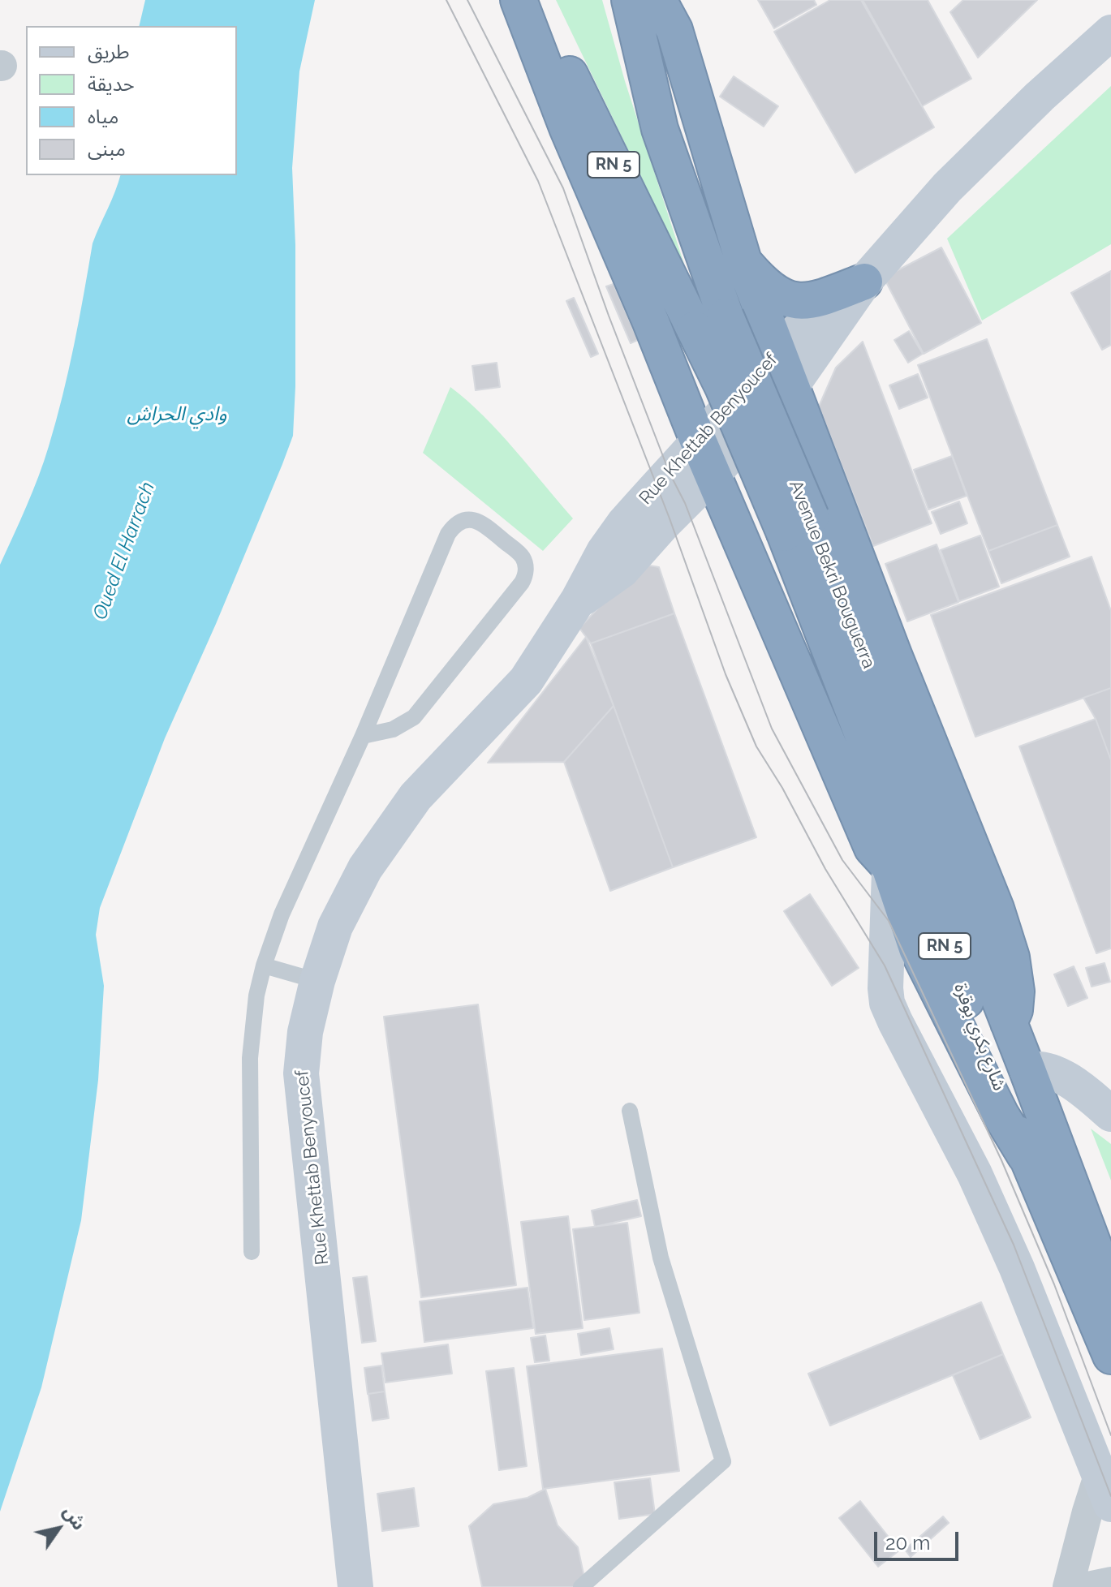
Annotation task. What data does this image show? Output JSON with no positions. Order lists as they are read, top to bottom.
{
  "streets": {
    "highway": ["RN 5", "Avenue Bekri Bouguerra", "شارع بكري بوقرة"],
    "main road": ["Rue Khettab Benyoucef"]
  },
  "crossings": [
    ["Avenue Bekri Bouguerra", "شارع بكري بوقرة"]
  ],
  "water": ["وادي الحراش", "Oued El Harrach"],
  "legend": [
    "طريق",
    "حديقة",
    "مياه",
    "مبنى"
  ],
  "scale_bar": "20 m",
  "north": "top right"
}
